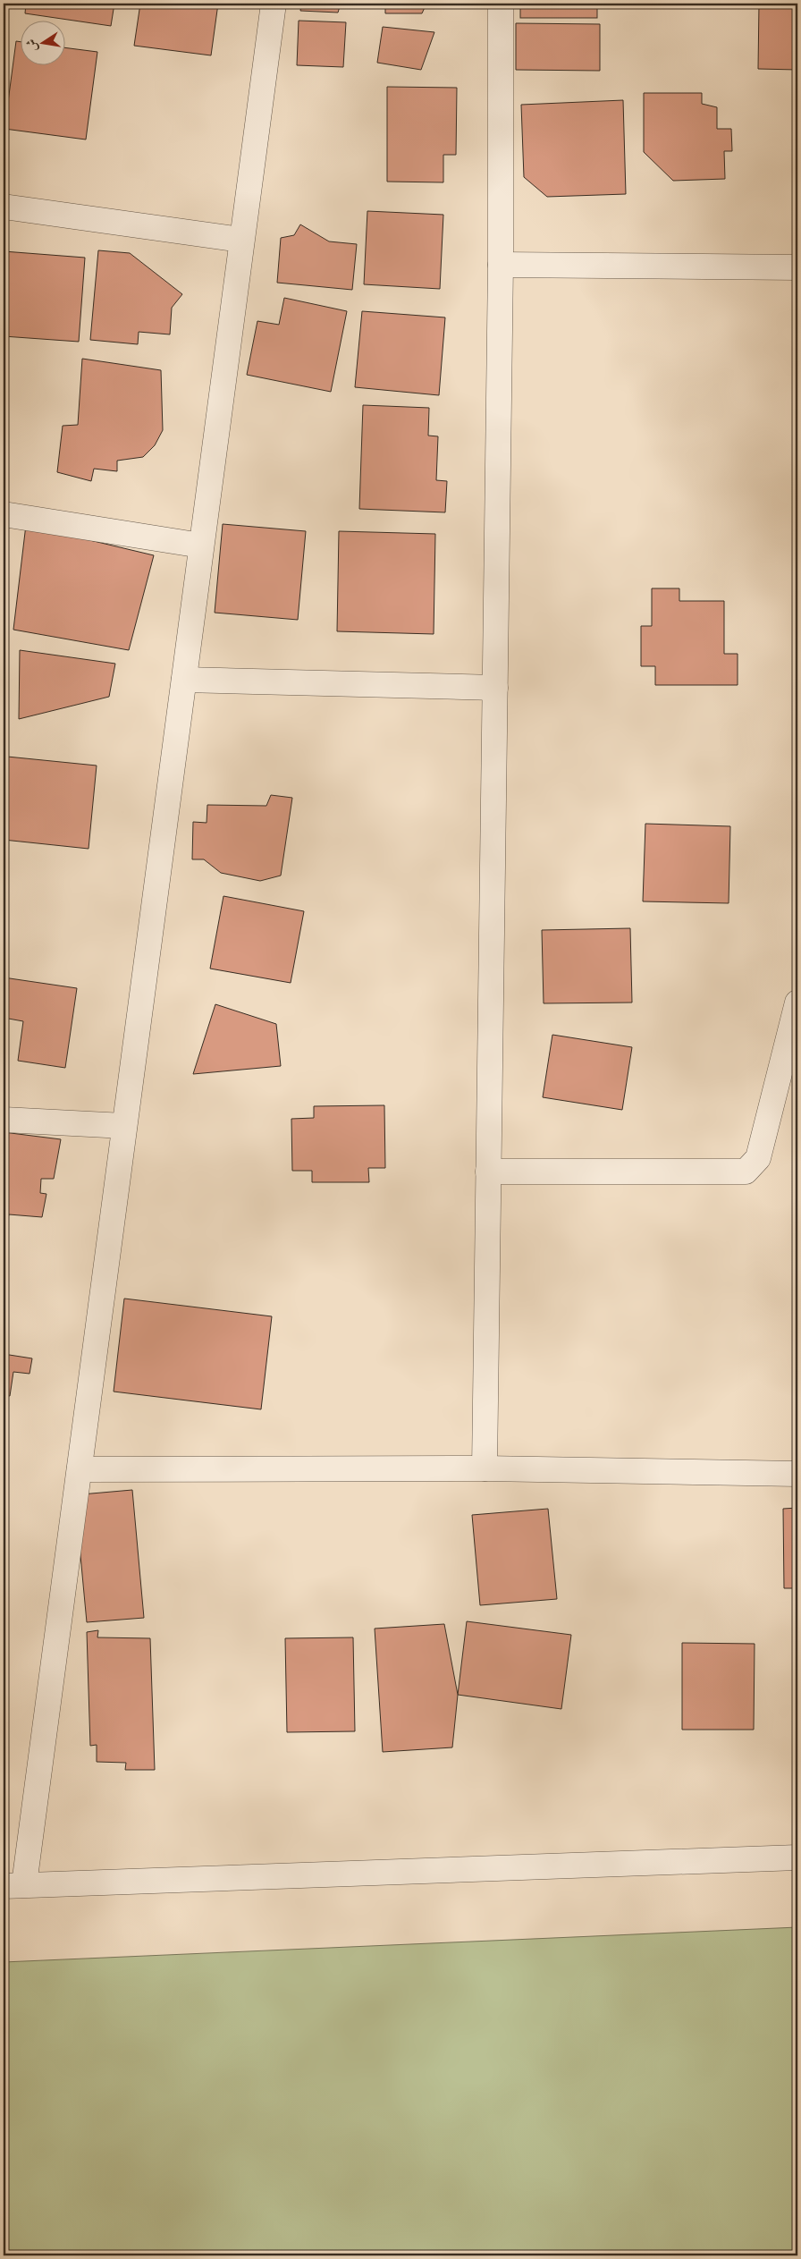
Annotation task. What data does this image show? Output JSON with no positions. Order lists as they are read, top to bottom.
{
  "north": "left"
}
